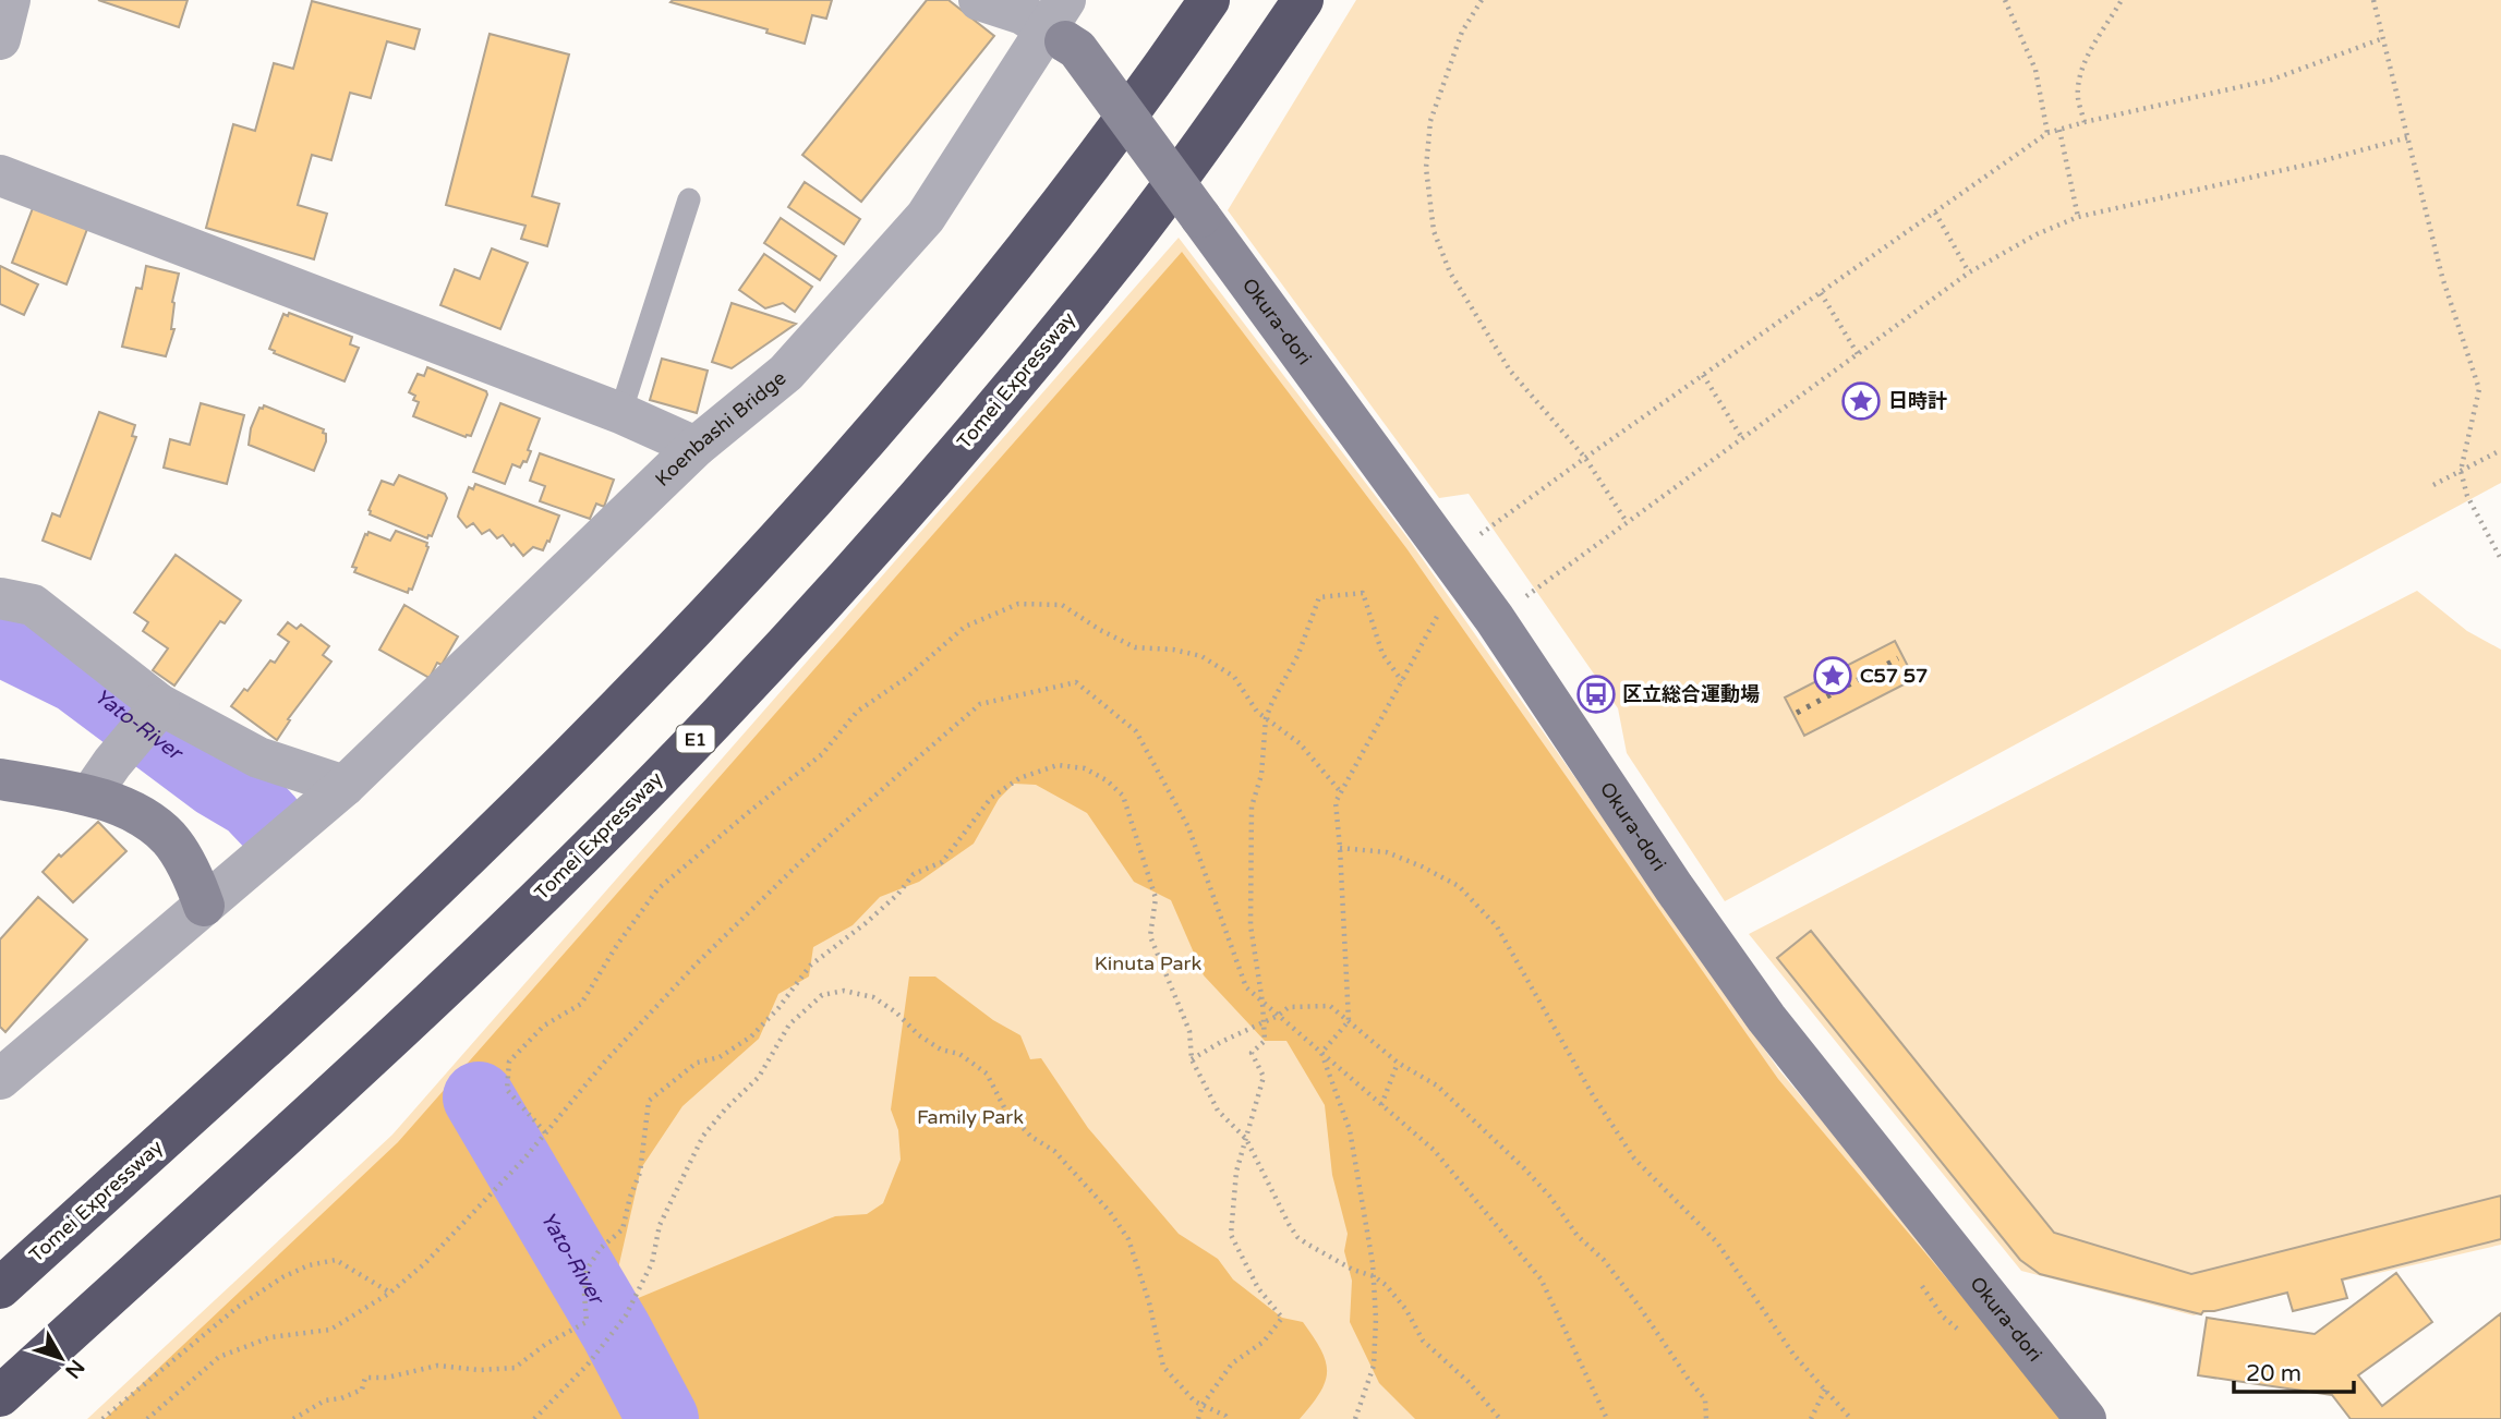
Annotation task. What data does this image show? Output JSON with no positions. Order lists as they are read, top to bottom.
{
  "streets": {
    "highway": ["Tomei Expressway", "E1"],
    "street": ["Okura-dori", "Koenbashi Bridge"]
  },
  "crossings": [
    ["Okura-dori", "Koenbashi Bridge"]
  ],
  "water": ["Yato-River"],
  "parks": ["Kinuta Park", "Family Park"],
  "places": {
    "place": ["日時計", "C57 57"],
    "bus stop": ["区立総合運動場"]
  },
  "scale_bar": "20 m",
  "north": "bottom right"
}
